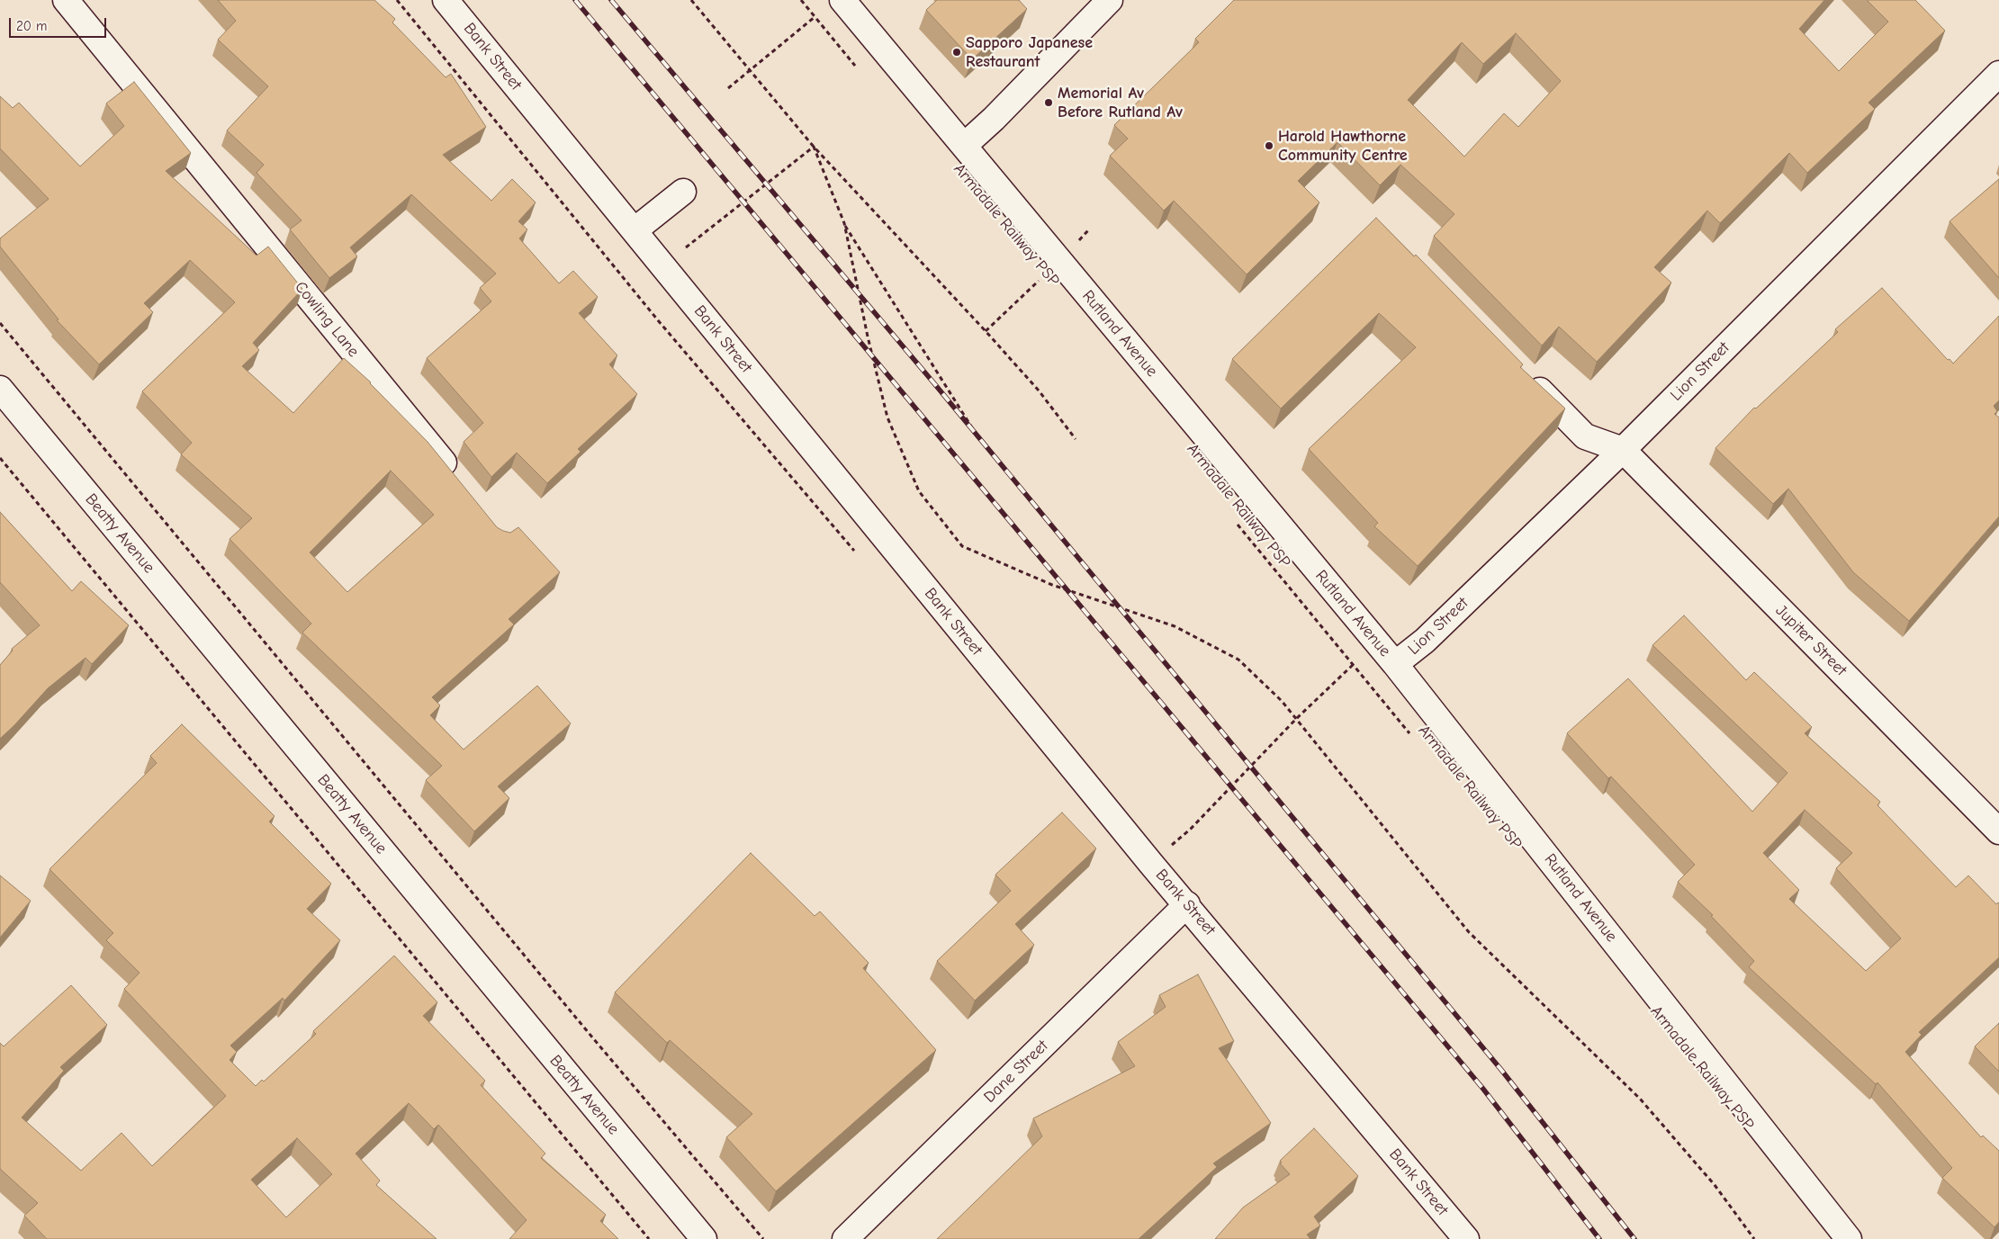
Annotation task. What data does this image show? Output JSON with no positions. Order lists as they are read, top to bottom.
{
  "streets": {
    "street": [
      "Bank Street",
      "Cowling Lane",
      "Rutland Avenue",
      "Lion Street",
      "Beatty Avenue",
      "Jupiter Street",
      "Dane Street"
    ],
    "path": ["Armadale Railway PSP"]
  },
  "crossings": [
    ["Bank Street", "Dane Street"],
    ["Rutland Avenue", "Lion Street"],
    ["Lion Street", "Jupiter Street"]
  ],
  "places": ["Sapporo Japanese Restaurant", "Memorial Av Before Rutland Av", "Harold Hawthorne Community Centre"],
  "scale_bar": "20 m"
}
